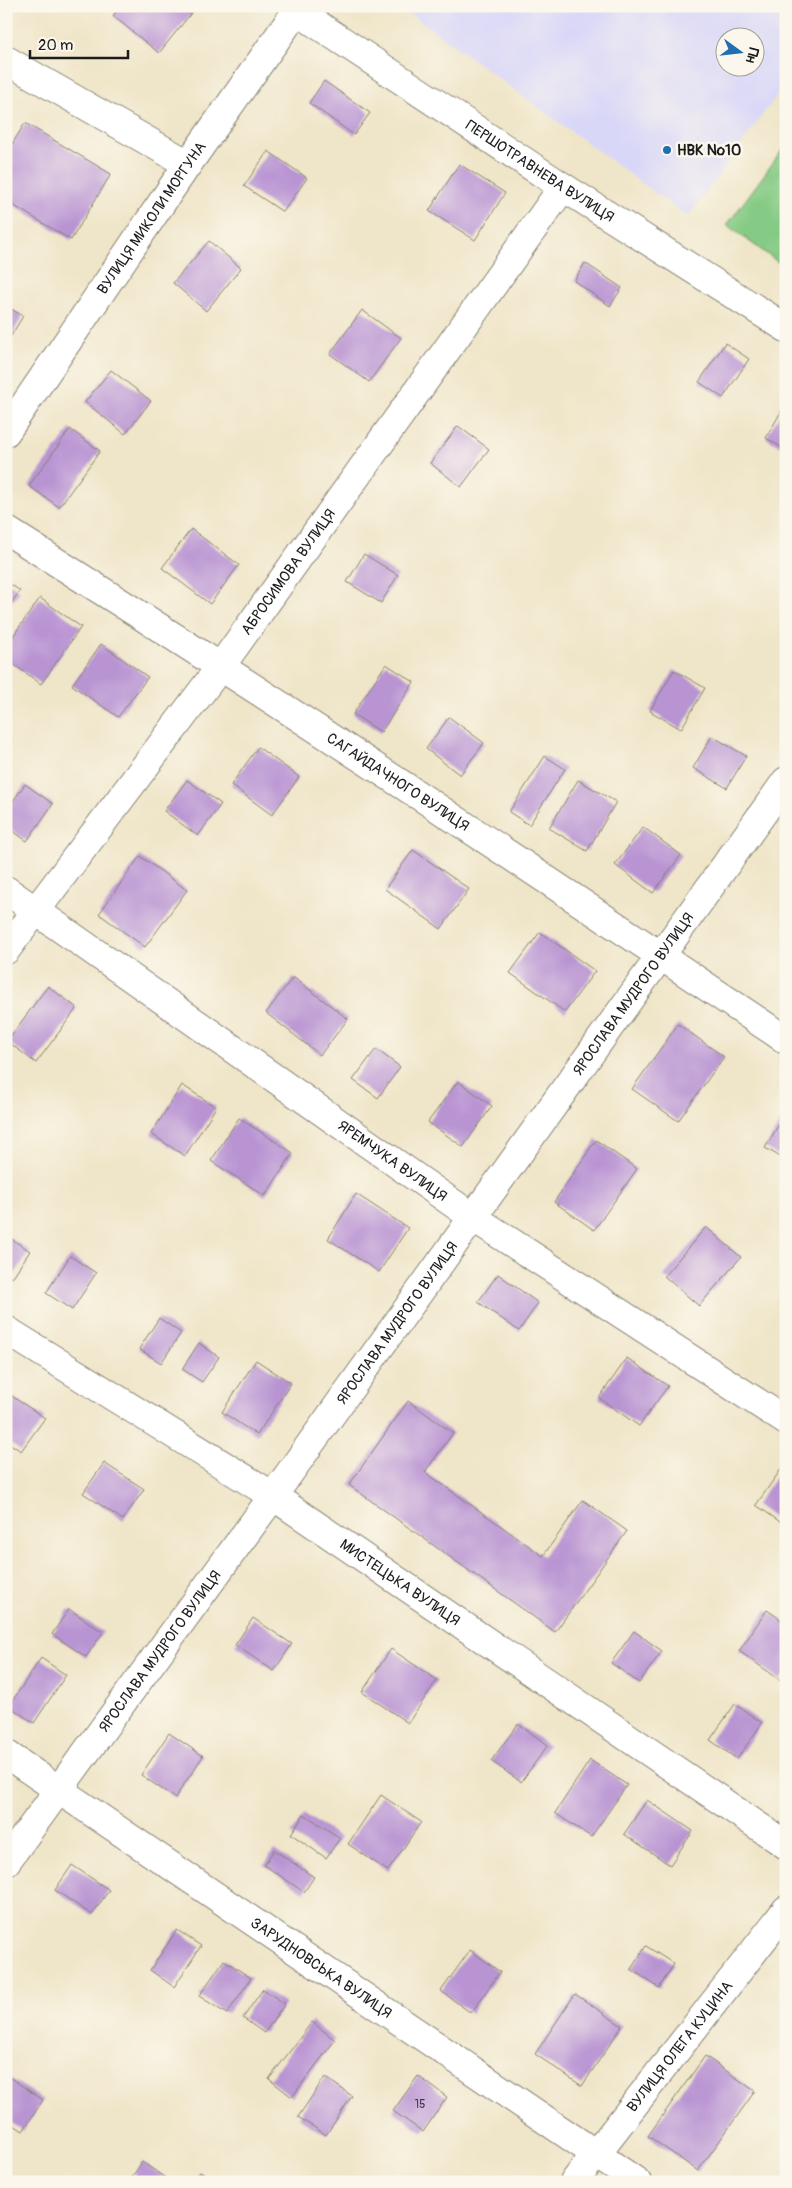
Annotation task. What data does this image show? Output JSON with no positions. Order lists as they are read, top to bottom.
{
  "streets": {
    "street": [
      "ПЕРШОТРАВНЕВА ВУЛИЦЯ",
      "ВУЛИЦЯ МИКОЛИ МОРГУНА",
      "АБРОСИМОВА ВУЛИЦЯ",
      "САГАЙДАЧНОГО ВУЛИЦЯ",
      "ЯРОСЛАВА МУДРОГО ВУЛИЦЯ",
      "ЯРЕМЧУКА ВУЛИЦЯ",
      "МИСТЕЦЬКА ВУЛИЦЯ",
      "ЗАРУДНОВСЬКА ВУЛИЦЯ",
      "ВУЛИЦЯ ОЛЕГА КУЦИНА"
    ]
  },
  "crossings": [
    ["ПЕРШОТРАВНЕВА ВУЛИЦЯ", "ВУЛИЦЯ МИКОЛИ МОРГУНА"],
    ["ПЕРШОТРАВНЕВА ВУЛИЦЯ", "АБРОСИМОВА ВУЛИЦЯ"],
    ["АБРОСИМОВА ВУЛИЦЯ", "САГАЙДАЧНОГО ВУЛИЦЯ"],
    ["АБРОСИМОВА ВУЛИЦЯ", "ЯРЕМЧУКА ВУЛИЦЯ"],
    ["САГАЙДАЧНОГО ВУЛИЦЯ", "ЯРОСЛАВА МУДРОГО ВУЛИЦЯ"],
    ["ЯРОСЛАВА МУДРОГО ВУЛИЦЯ", "ЯРЕМЧУКА ВУЛИЦЯ"],
    ["ЯРОСЛАВА МУДРОГО ВУЛИЦЯ", "МИСТЕЦЬКА ВУЛИЦЯ"],
    ["ЯРОСЛАВА МУДРОГО ВУЛИЦЯ", "ЗАРУДНОВСЬКА ВУЛИЦЯ"],
    ["ЗАРУДНОВСЬКА ВУЛИЦЯ", "ВУЛИЦЯ ОЛЕГА КУЦИНА"]
  ],
  "places": ["НВК №10"],
  "house_numbers": ["15"],
  "scale_bar": "20 m",
  "north": "right"
}
